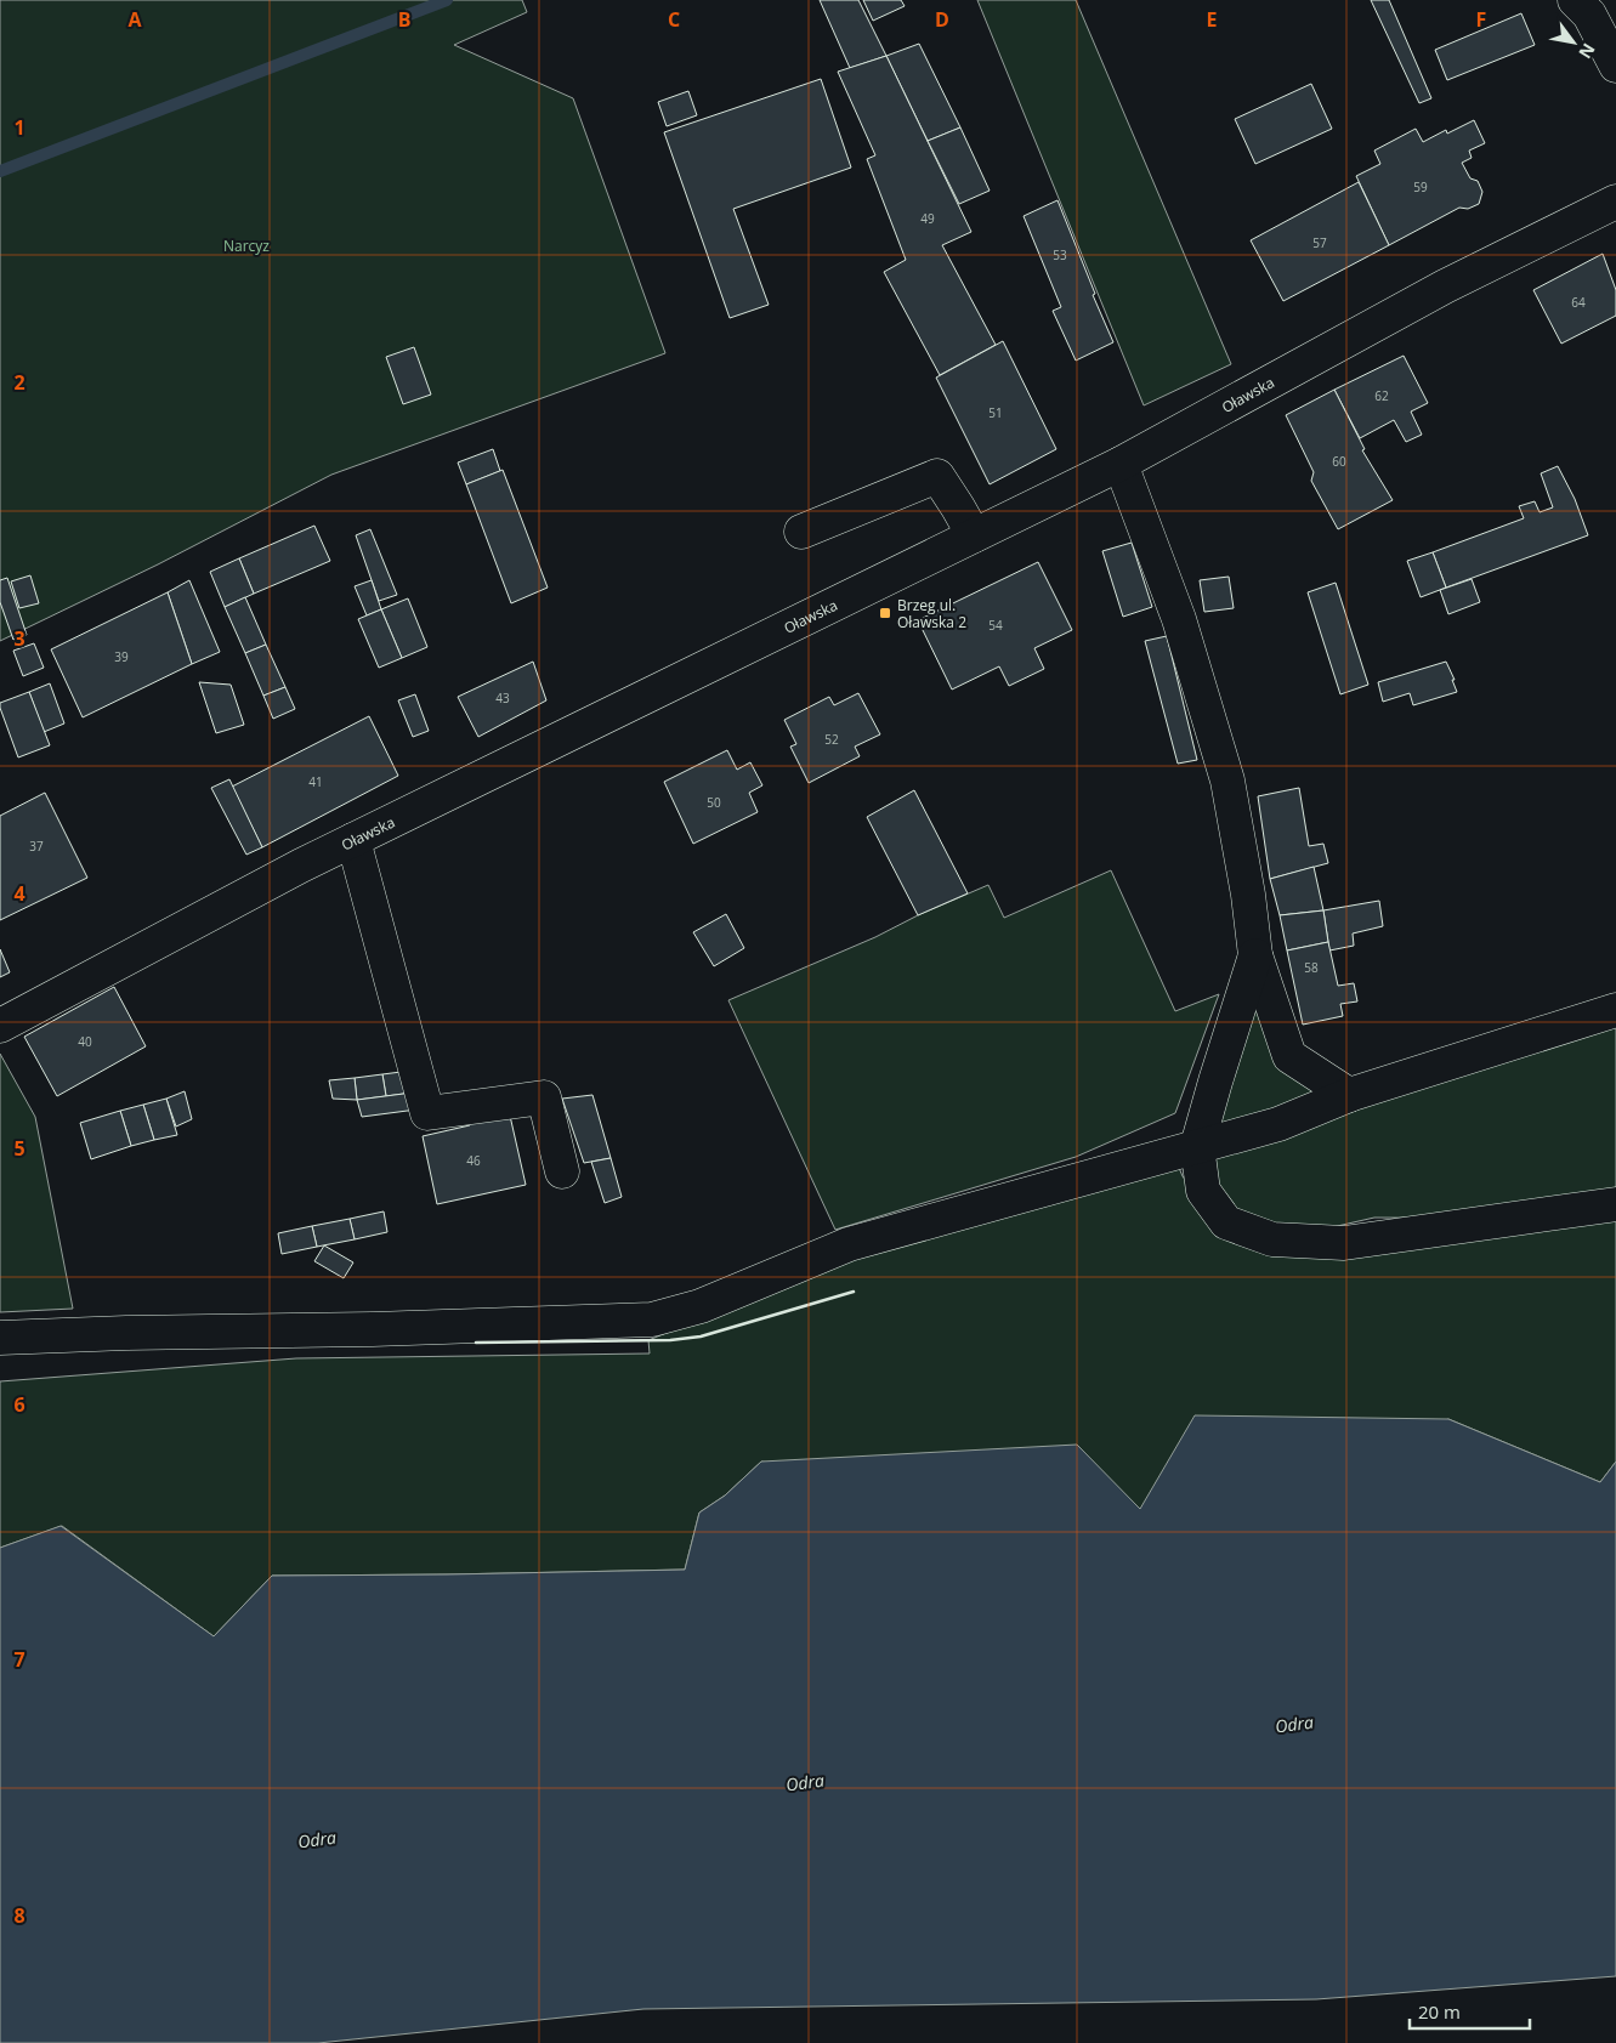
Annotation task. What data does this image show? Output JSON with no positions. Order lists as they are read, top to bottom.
{
  "streets": {
    "street": ["Oławska"]
  },
  "water": ["Odra"],
  "parks": ["Narcyz"],
  "places": {
    "transit": ["Brzeg ul. Oławska 2"]
  },
  "house_numbers": [
    "59",
    "49",
    "57",
    "53",
    "64",
    "62",
    "51",
    "60",
    "54",
    "39",
    "43",
    "52",
    "41",
    "50",
    "37",
    "58",
    "40",
    "46"
  ],
  "scale_bar": "20 m",
  "north": "bottom right",
  "grid": {
    "columns": [
      "A",
      "B",
      "C",
      "D",
      "E",
      "F"
    ],
    "rows": [
      "1",
      "2",
      "3",
      "4",
      "5",
      "6",
      "7",
      "8"
    ]
  }
}
